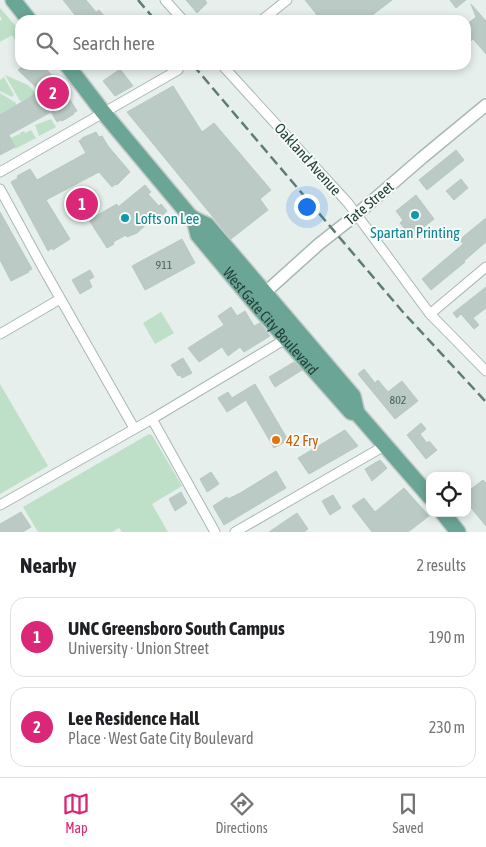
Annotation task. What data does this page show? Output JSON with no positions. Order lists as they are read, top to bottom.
{
  "streets": {
    "main road": ["West Gate City Boulevard"],
    "street": ["Oakland Avenue", "Tate Street"]
  },
  "crossings": [
    ["Oakland Avenue", "Tate Street"],
    ["Tate Street", "West Gate City Boulevard"]
  ],
  "places": ["Spartan Printing", "Lofts on Lee", "42 Fry"],
  "house_numbers": ["911", "802"],
  "page": {
    "search": "Search here",
    "pins": ["2", "1"],
    "heading": ["Nearby", "2 results"],
    "list": [
      {
        "mark": "1",
        "name": "UNC Greensboro South Campus",
        "note": "University · Union Street",
        "value": "190 m"
      },
      {
        "mark": "2",
        "name": "Lee Residence Hall",
        "note": "Place · West Gate City Boulevard",
        "value": "230 m"
      }
    ],
    "nav": ["Map", "Directions", "Saved"]
  }
}
